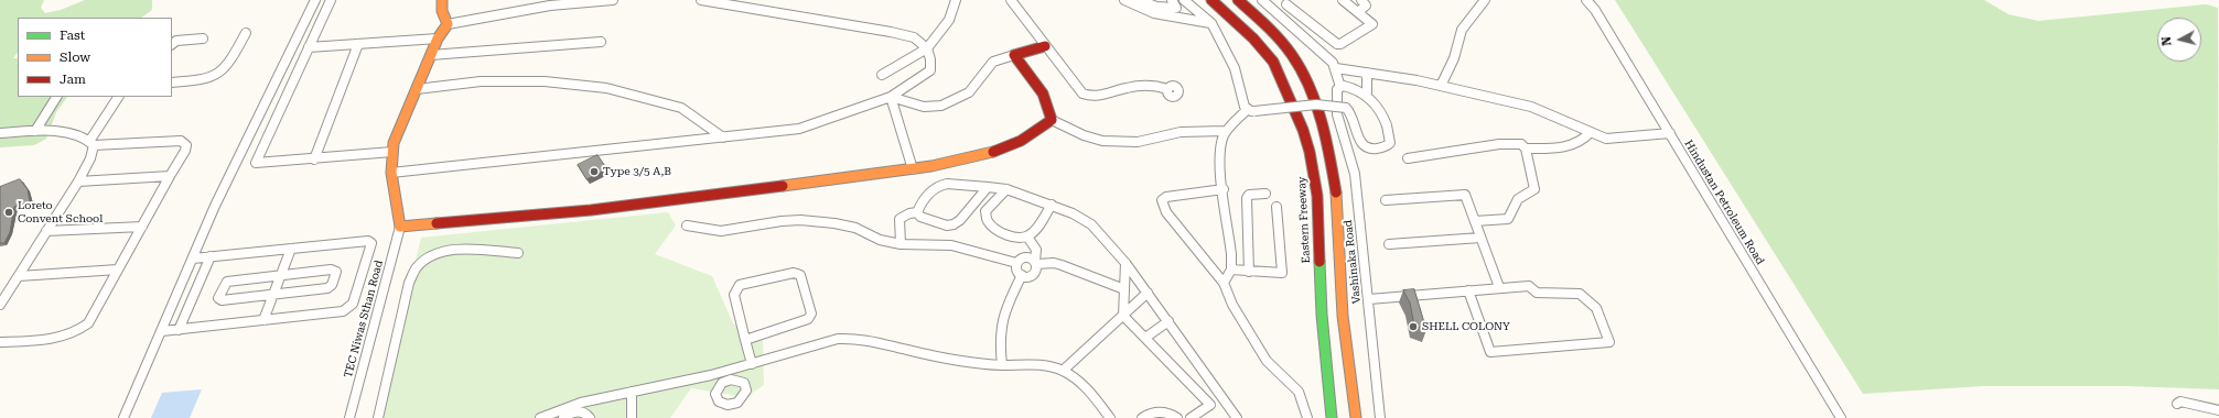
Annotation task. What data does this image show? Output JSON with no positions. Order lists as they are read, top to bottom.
{
  "streets": {
    "main road": ["Eastern Freeway"],
    "street": ["Hindustan Petroleum Road", "Vashinaka Road", "TEC Niwas Sthan Road"]
  },
  "places": ["Type 3/5 A,B", "Loreto Convent School", "SHELL COLONY"],
  "legend": ["Fast", "Slow", "Jam"],
  "north": "left"
}
